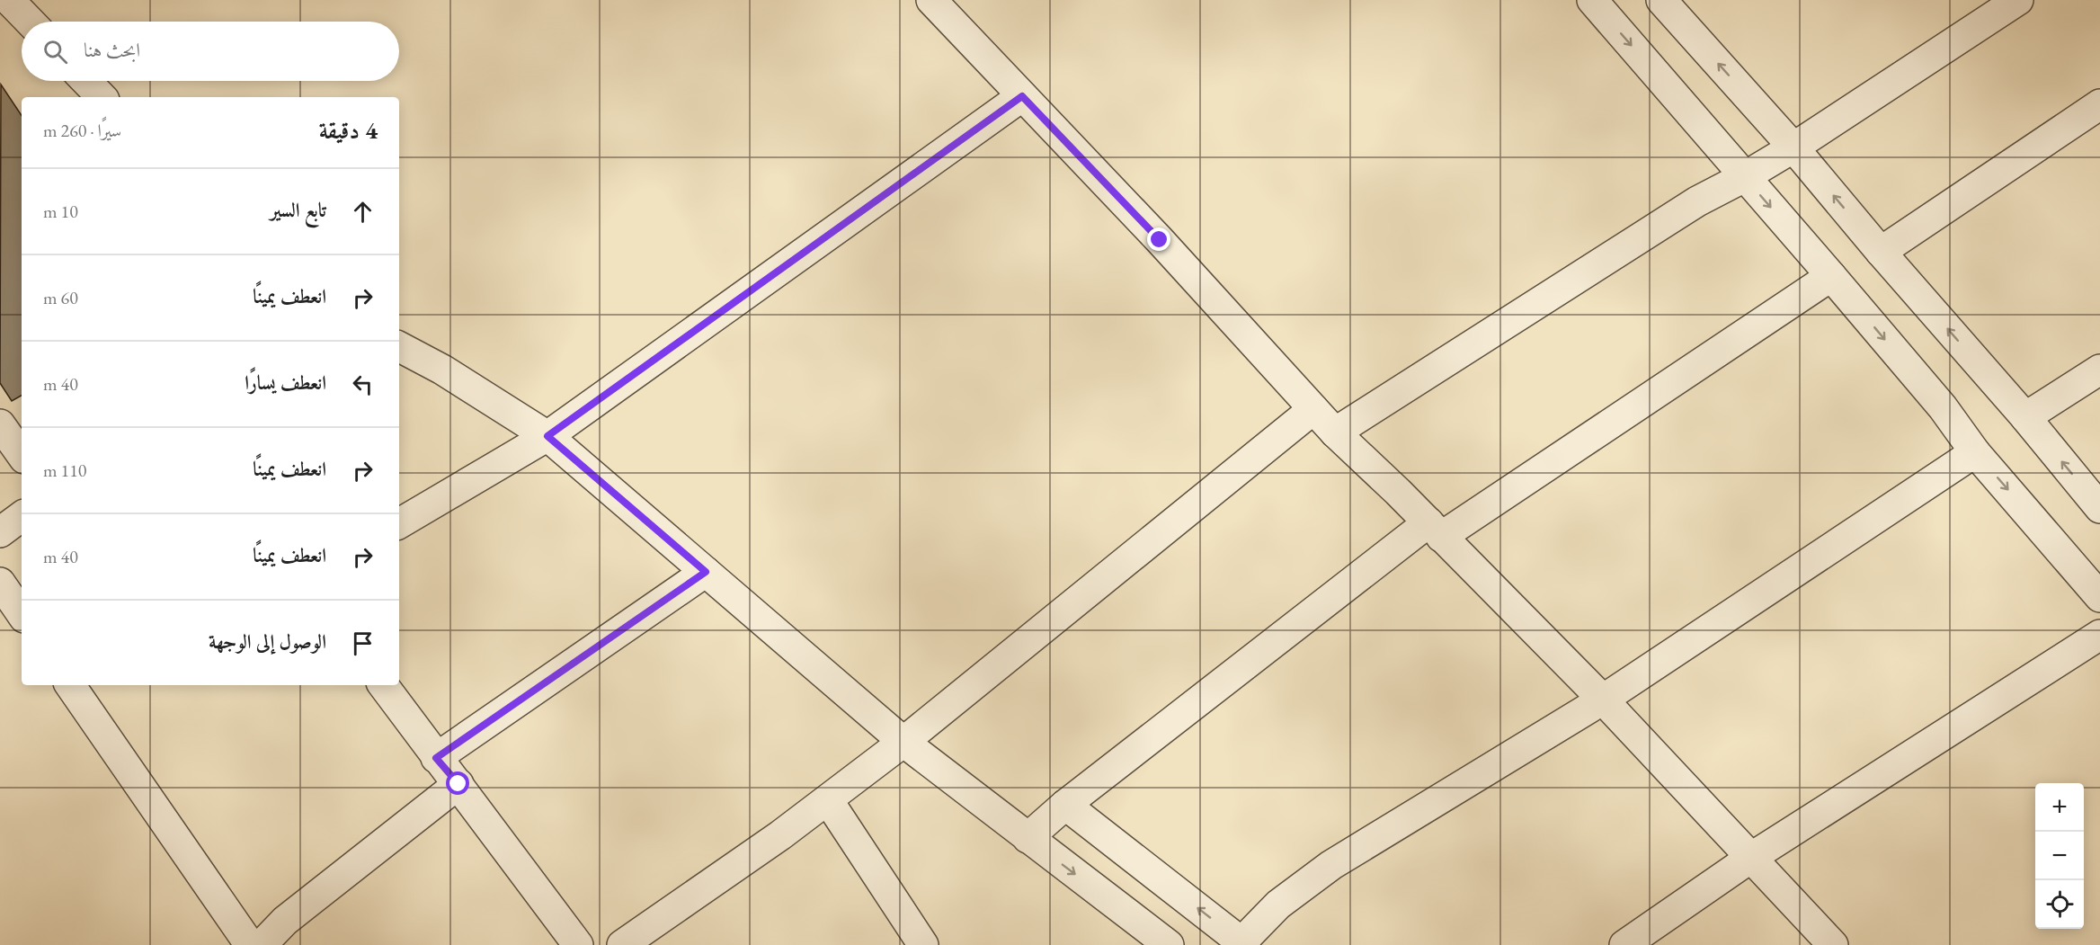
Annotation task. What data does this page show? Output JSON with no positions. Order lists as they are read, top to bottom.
{
  "page": {
    "search": "ابحث هنا",
    "heading": ["4 دقيقة", "سيرًا · 260 m"],
    "list": [
      ["تابع السير", "10 m"],
      ["انعطف يمينًا", "60 m"],
      ["انعطف يسارًا", "40 m"],
      ["انعطف يمينًا", "110 m"],
      ["انعطف يمينًا", "40 m"],
      "الوصول إلى الوجهة"
    ],
    "map_buttons": ["+", "−"]
  }
}
